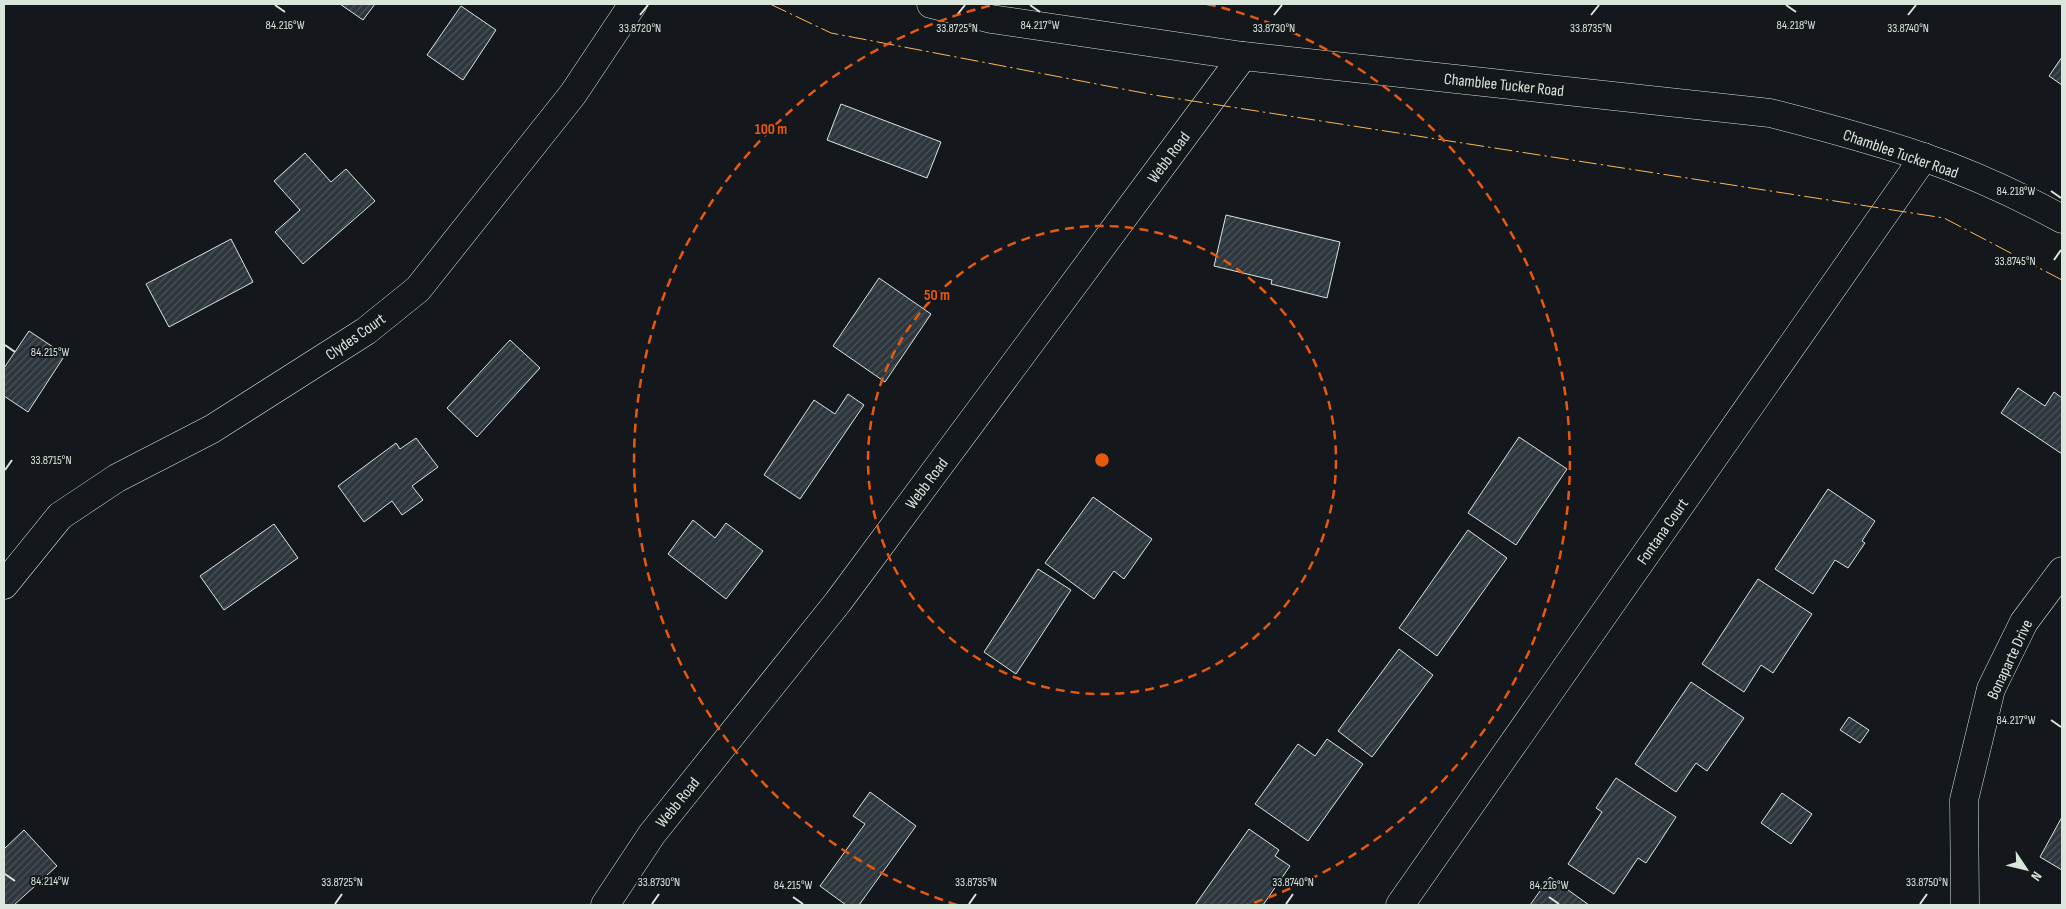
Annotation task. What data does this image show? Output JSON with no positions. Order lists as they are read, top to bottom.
{
  "streets": {
    "street": [
      "Chamblee Tucker Road",
      "Webb Road",
      "Clydes Court",
      "Fontana Court",
      "Bonaparte Drive"
    ]
  },
  "crossings": [
    ["Chamblee Tucker Road", "Webb Road"],
    ["Chamblee Tucker Road", "Fontana Court"]
  ],
  "north": "bottom right",
  "coordinates": [
    "84.216°W",
    "84.217°W",
    "84.218°W",
    "33.8720°N",
    "33.8725°N",
    "33.8730°N",
    "33.8735°N",
    "33.8740°N",
    "33.8745°N",
    "84.215°W",
    "33.8715°N",
    "84.214°W",
    "33.8750°N"
  ],
  "rings": ["100 m", "50 m"]
}
